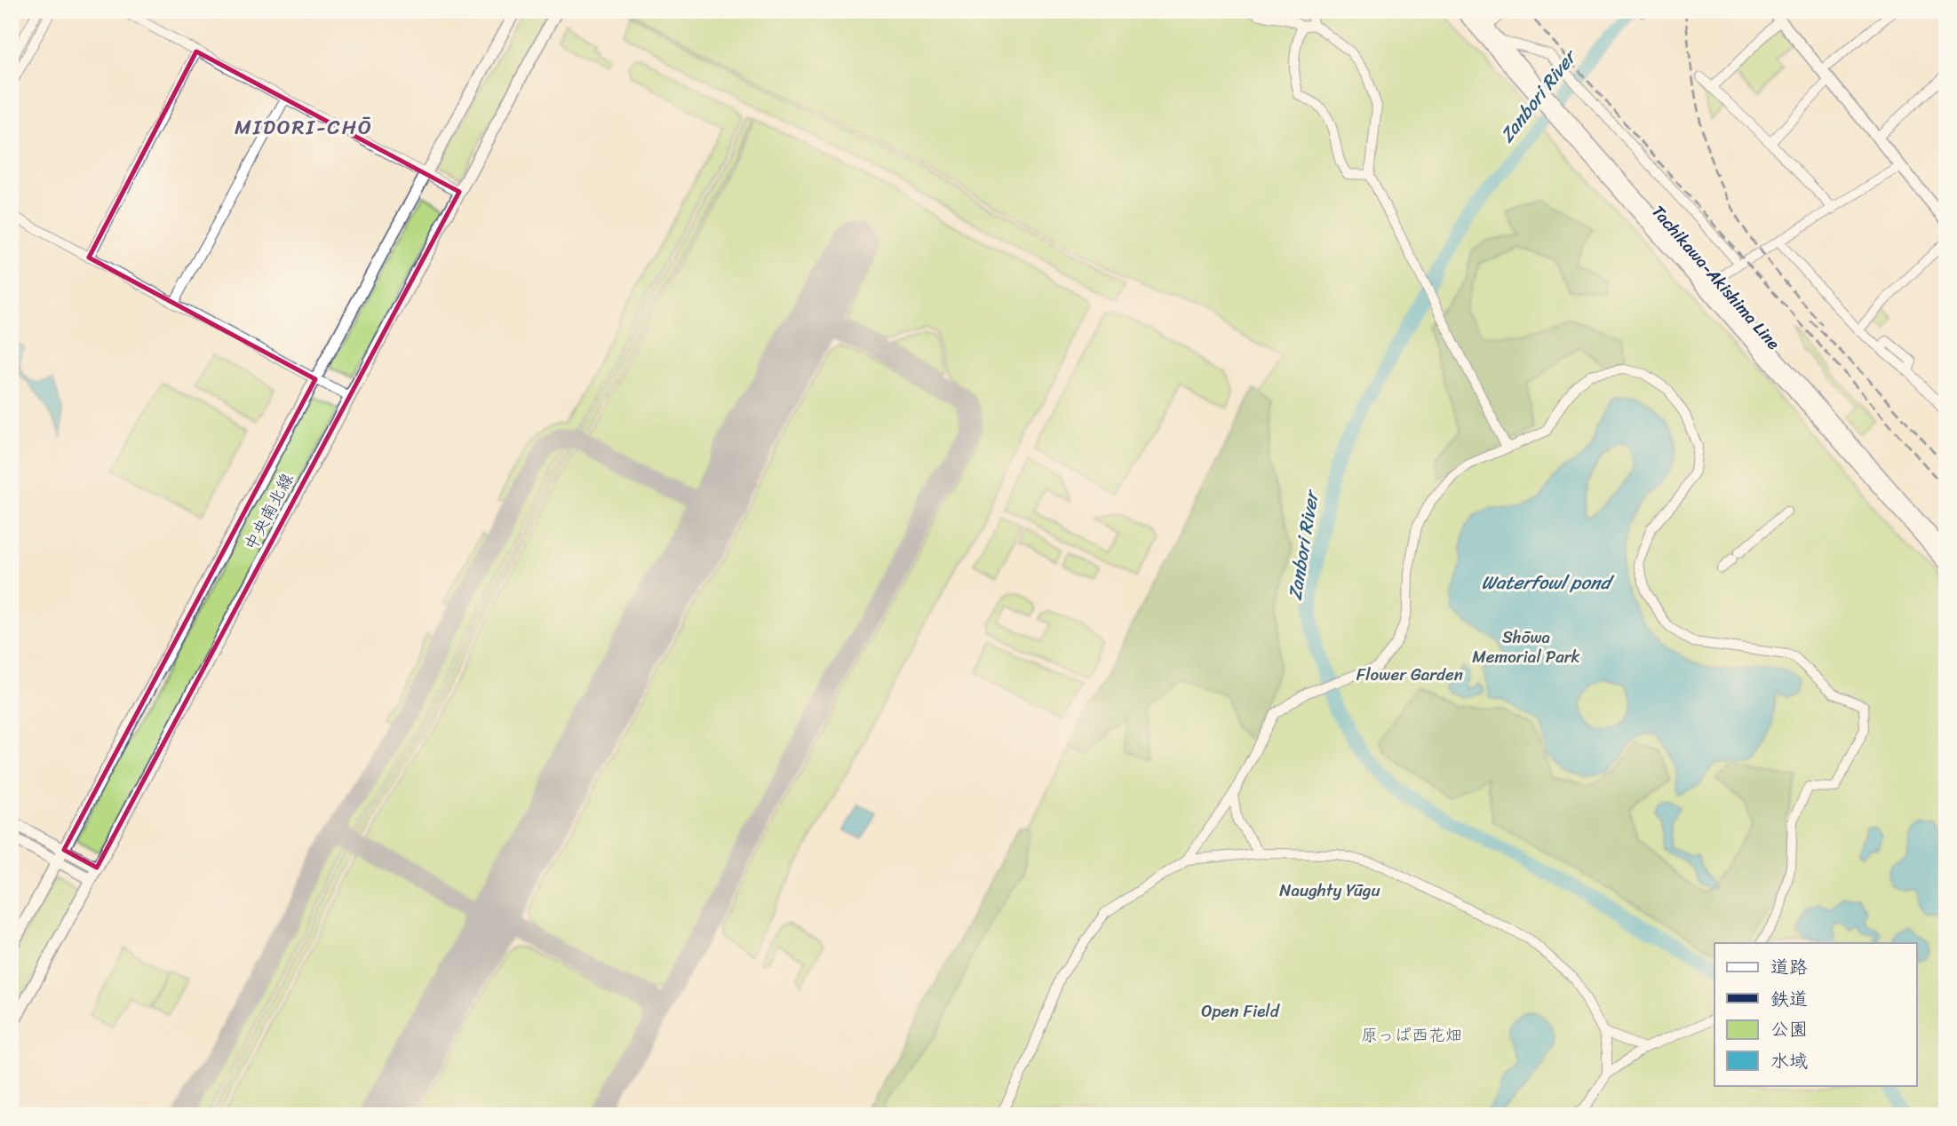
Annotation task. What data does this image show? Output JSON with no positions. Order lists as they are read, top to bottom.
{
  "streets": {
    "main road": ["Tachikawa-Akishima Line", "中央南北線"]
  },
  "districts": ["MIDORI-CHŌ"],
  "water": ["Zanbori River", "Waterfowl pond"],
  "parks": [
    "Shōwa Memorial Park",
    "Flower Garden",
    "Naughty Yūgu",
    "Open Field",
    "原っぱ西花畑"
  ],
  "legend": [
    "道路",
    "鉄道",
    "公園",
    "水域"
  ]
}
